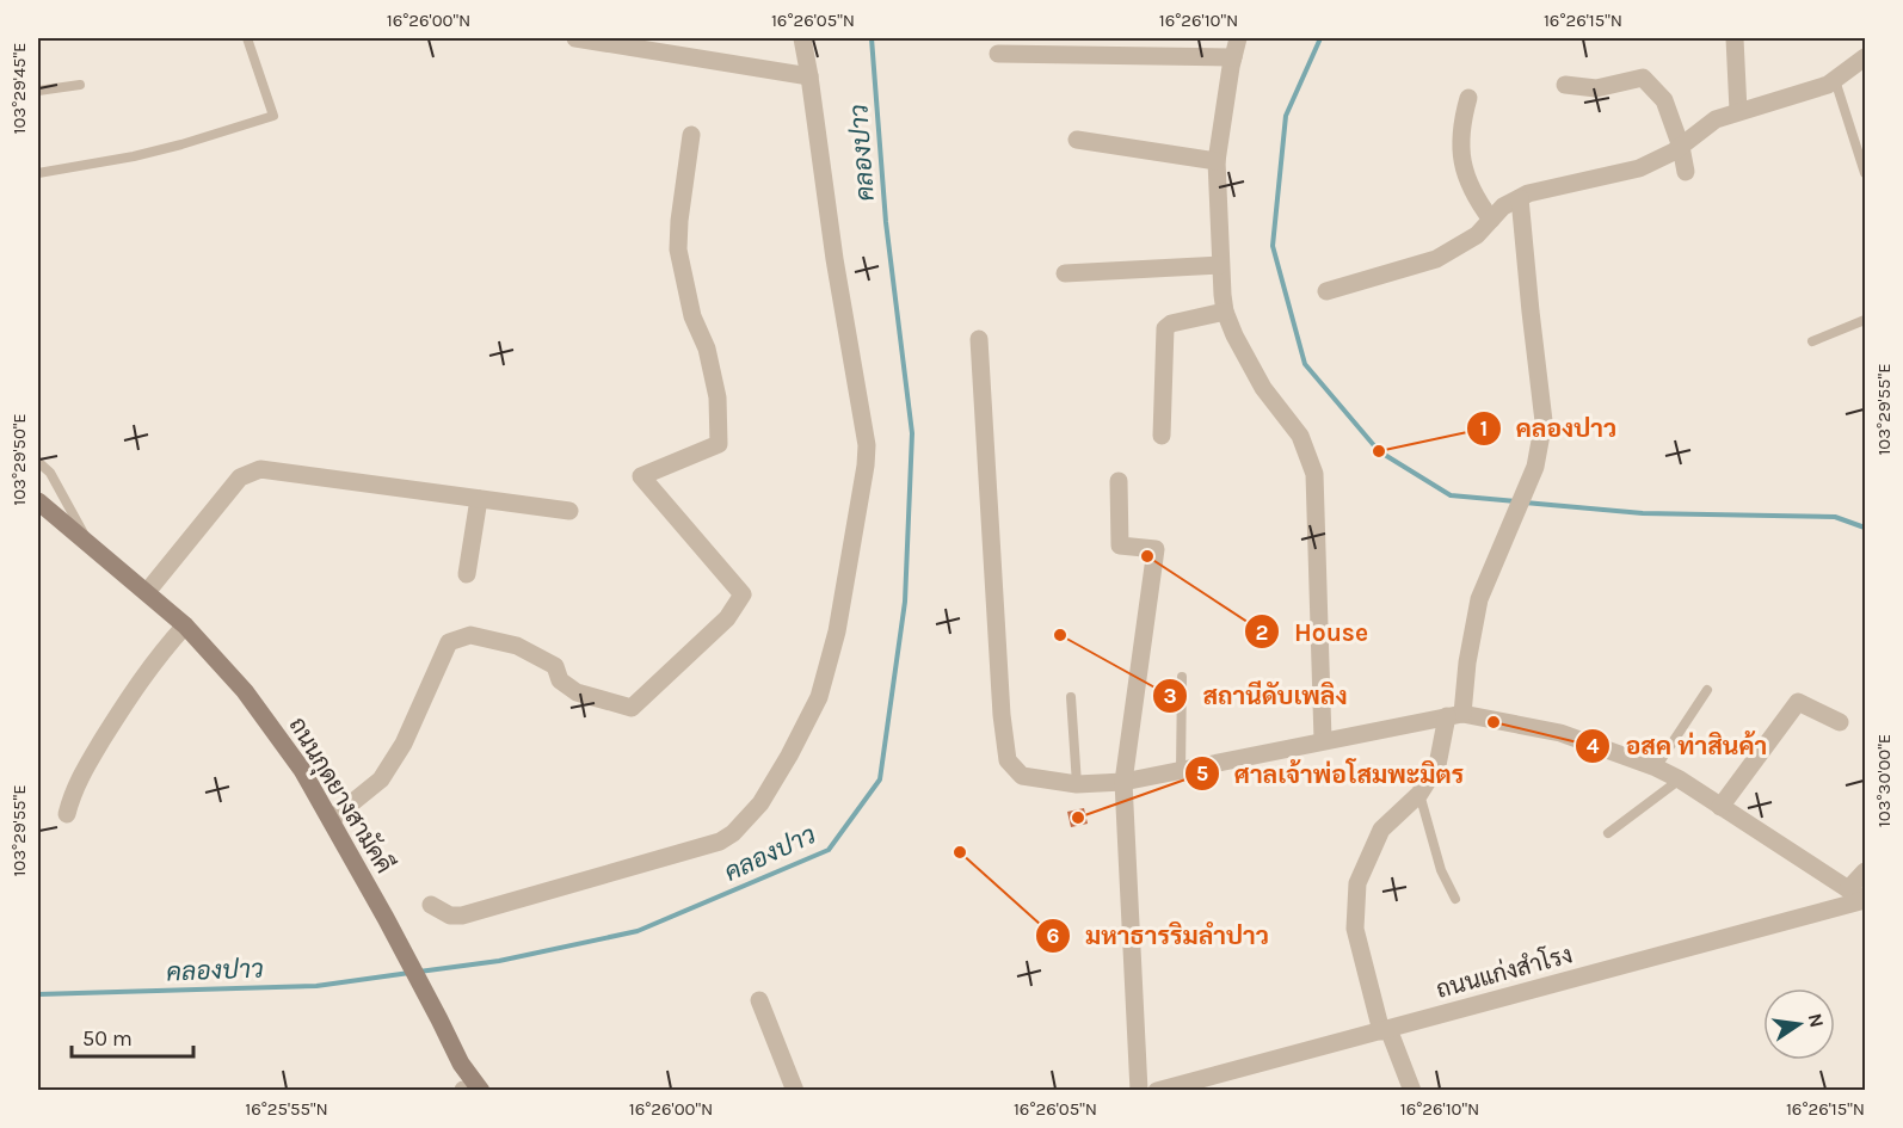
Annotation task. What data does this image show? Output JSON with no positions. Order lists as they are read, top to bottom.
{
  "streets": {
    "main road": ["ถนนกุดยางสามัคคี"],
    "street": ["ถนนแก่งสำโรง"]
  },
  "water": ["คลองปาว"],
  "places": [
    "คลองปาว",
    "House",
    "สถานีดับเพลิง",
    "อสค ท่าสินค้า",
    "ศาลเจ้าพ่อโสมพะมิตร",
    "มหาธารริมลำปาว"
  ],
  "scale_bar": "50 m",
  "north": "right",
  "coordinates": [
    "16°26'00\"N",
    "16°26'05\"N",
    "16°26'10\"N",
    "16°26'15\"N",
    "103°29'45\"E",
    "103°29'55\"E",
    "103°29'50\"E",
    "103°30'00\"E",
    "16°25'55\"N"
  ]
}
